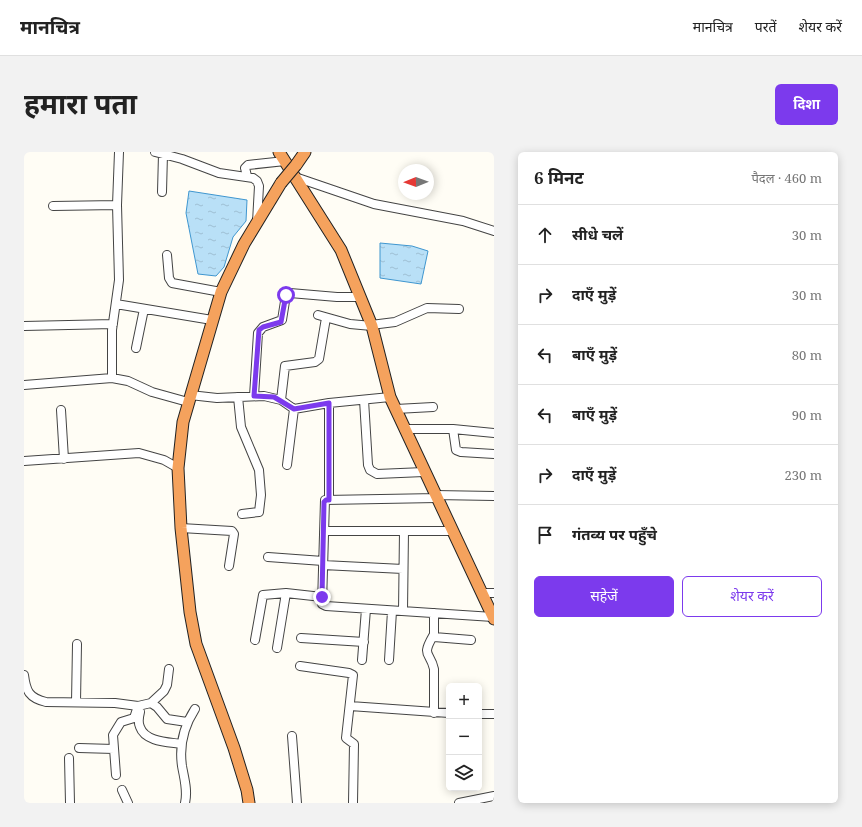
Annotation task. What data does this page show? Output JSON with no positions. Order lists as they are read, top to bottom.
{
  "north": "left",
  "page": {
    "header": "मानचित्र",
    "nav": ["मानचित्र", "परतें", "शेयर करें"],
    "title": "हमारा पता",
    "buttons": [
      "दिशा",
      ["सहेजें", "शेयर करें"]
    ],
    "heading": ["6 मिनट", "पैदल · 460 m"],
    "list": [
      ["सीधे चलें", "30 m"],
      ["दाएँ मुड़ें", "30 m"],
      ["बाएँ मुड़ें", "80 m"],
      ["बाएँ मुड़ें", "90 m"],
      ["दाएँ मुड़ें", "230 m"],
      "गंतव्य पर पहुँचे"
    ],
    "map_buttons": ["+", "−"]
  }
}
